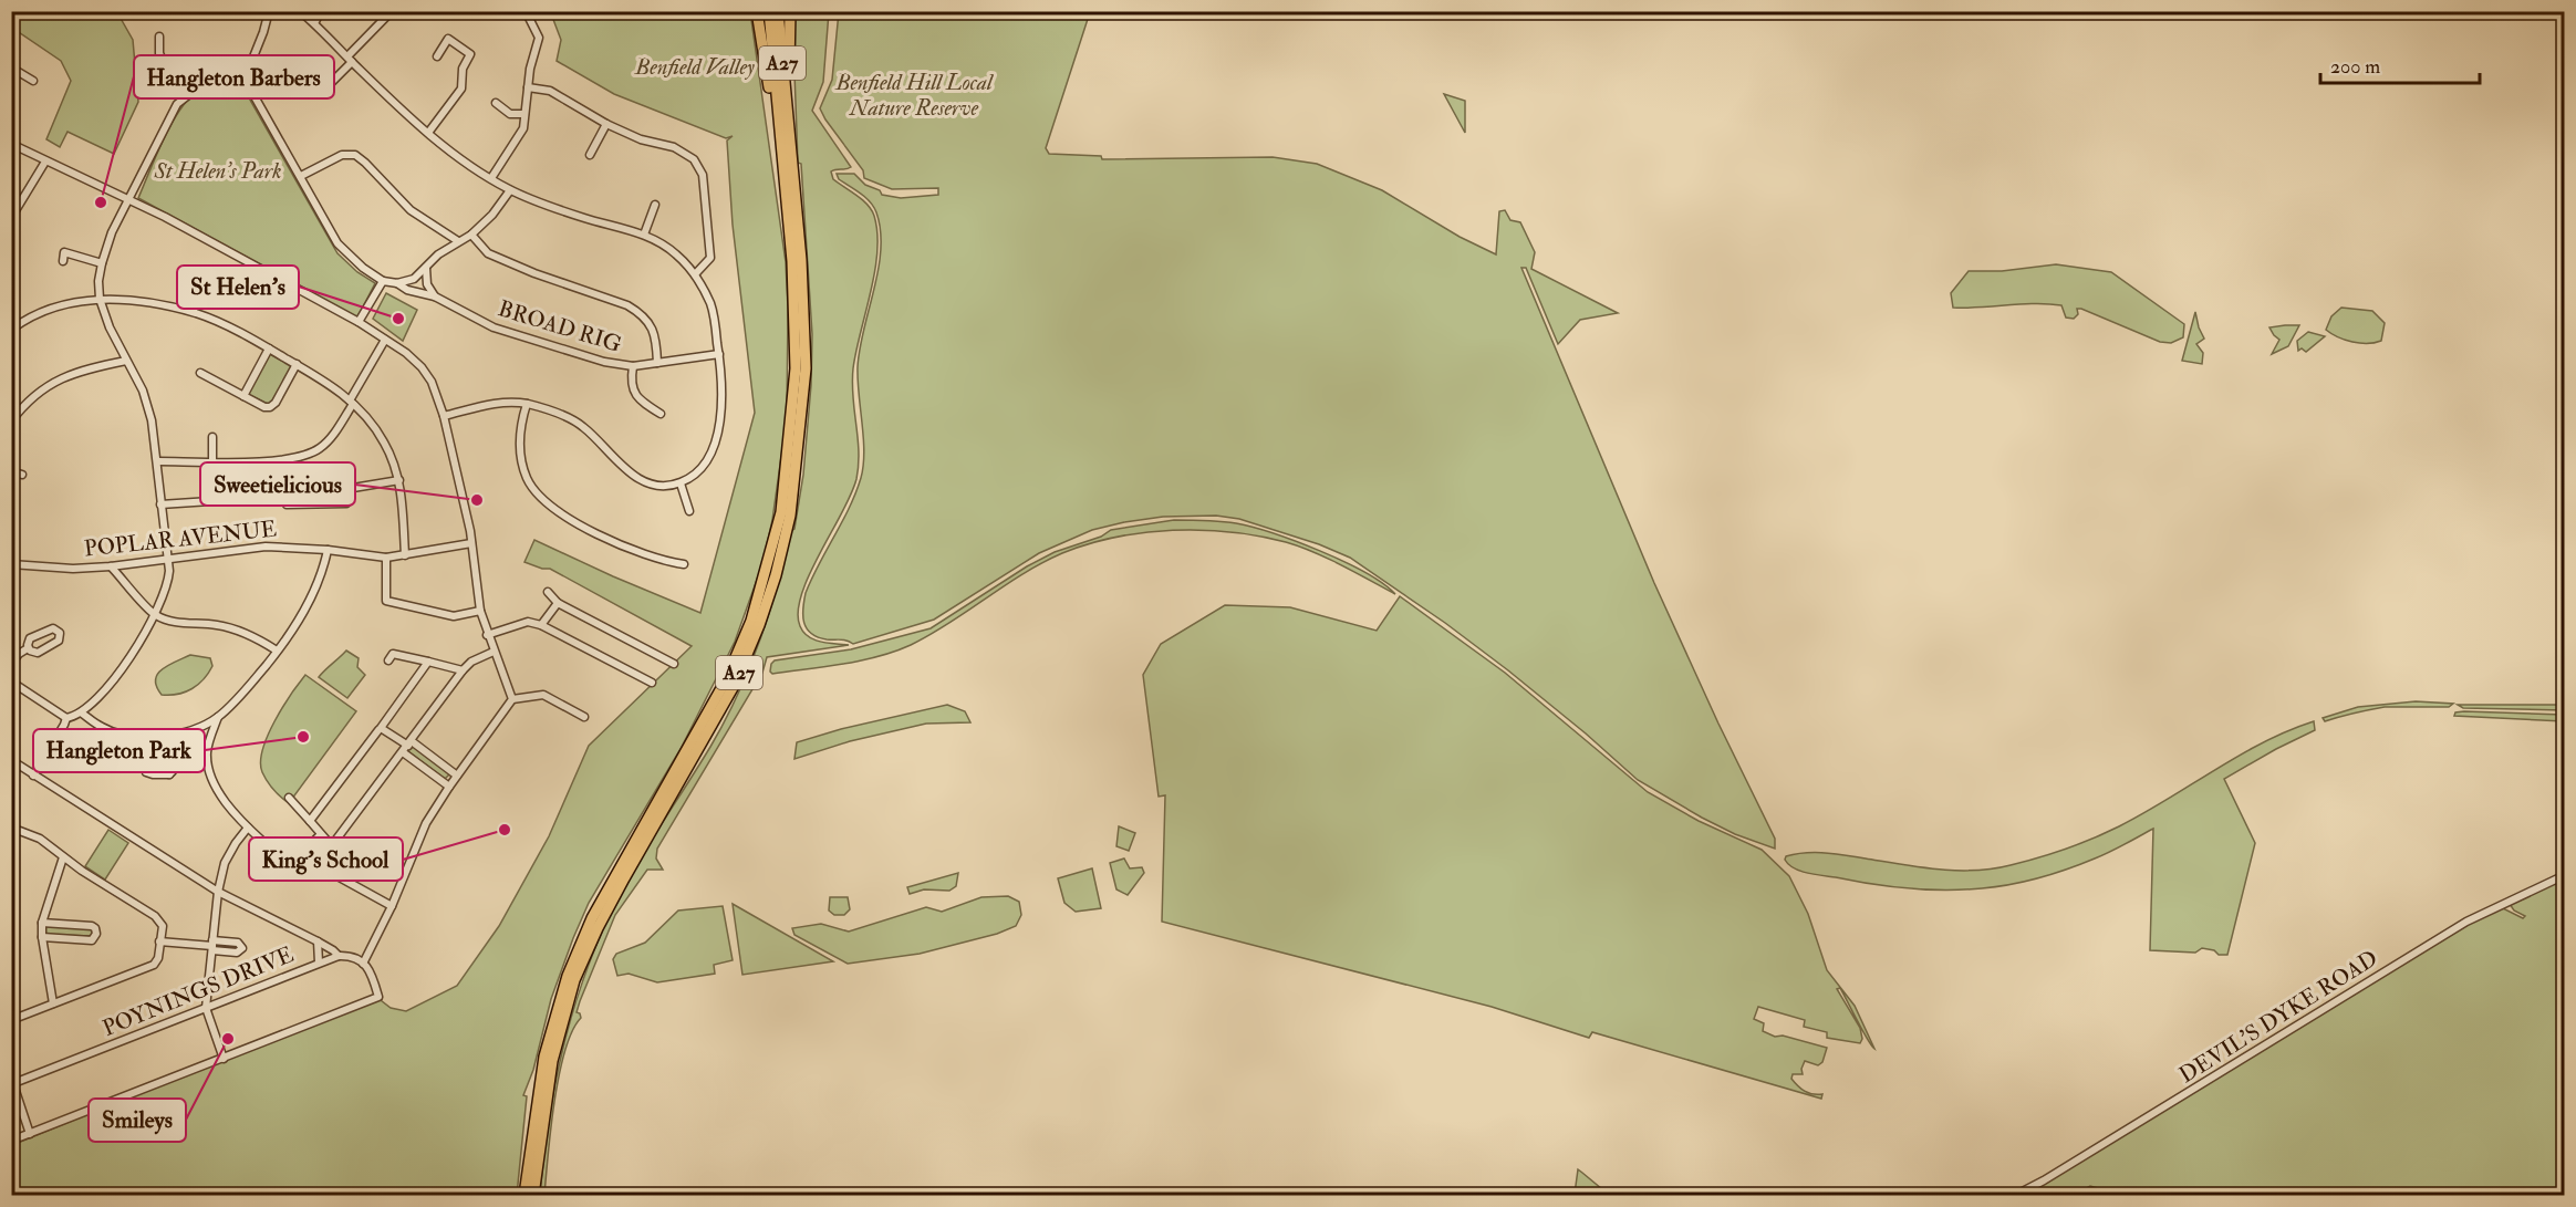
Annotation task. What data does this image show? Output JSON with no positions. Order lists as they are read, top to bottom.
{
  "streets": {
    "highway": ["A27"],
    "street": [
      "BROAD RIG",
      "POPLAR AVENUE",
      "POYNINGS DRIVE",
      "DEVIL'S DYKE ROAD"
    ]
  },
  "parks": ["Benfield Valley", "Benfield Hill Local Nature Reserve", "St Helen's Park"],
  "places": [
    "Hangleton Barbers",
    "St Helen's",
    "Sweetielicious",
    "Hangleton Park",
    "King's School",
    "Smileys"
  ],
  "scale_bar": "200 m"
}
